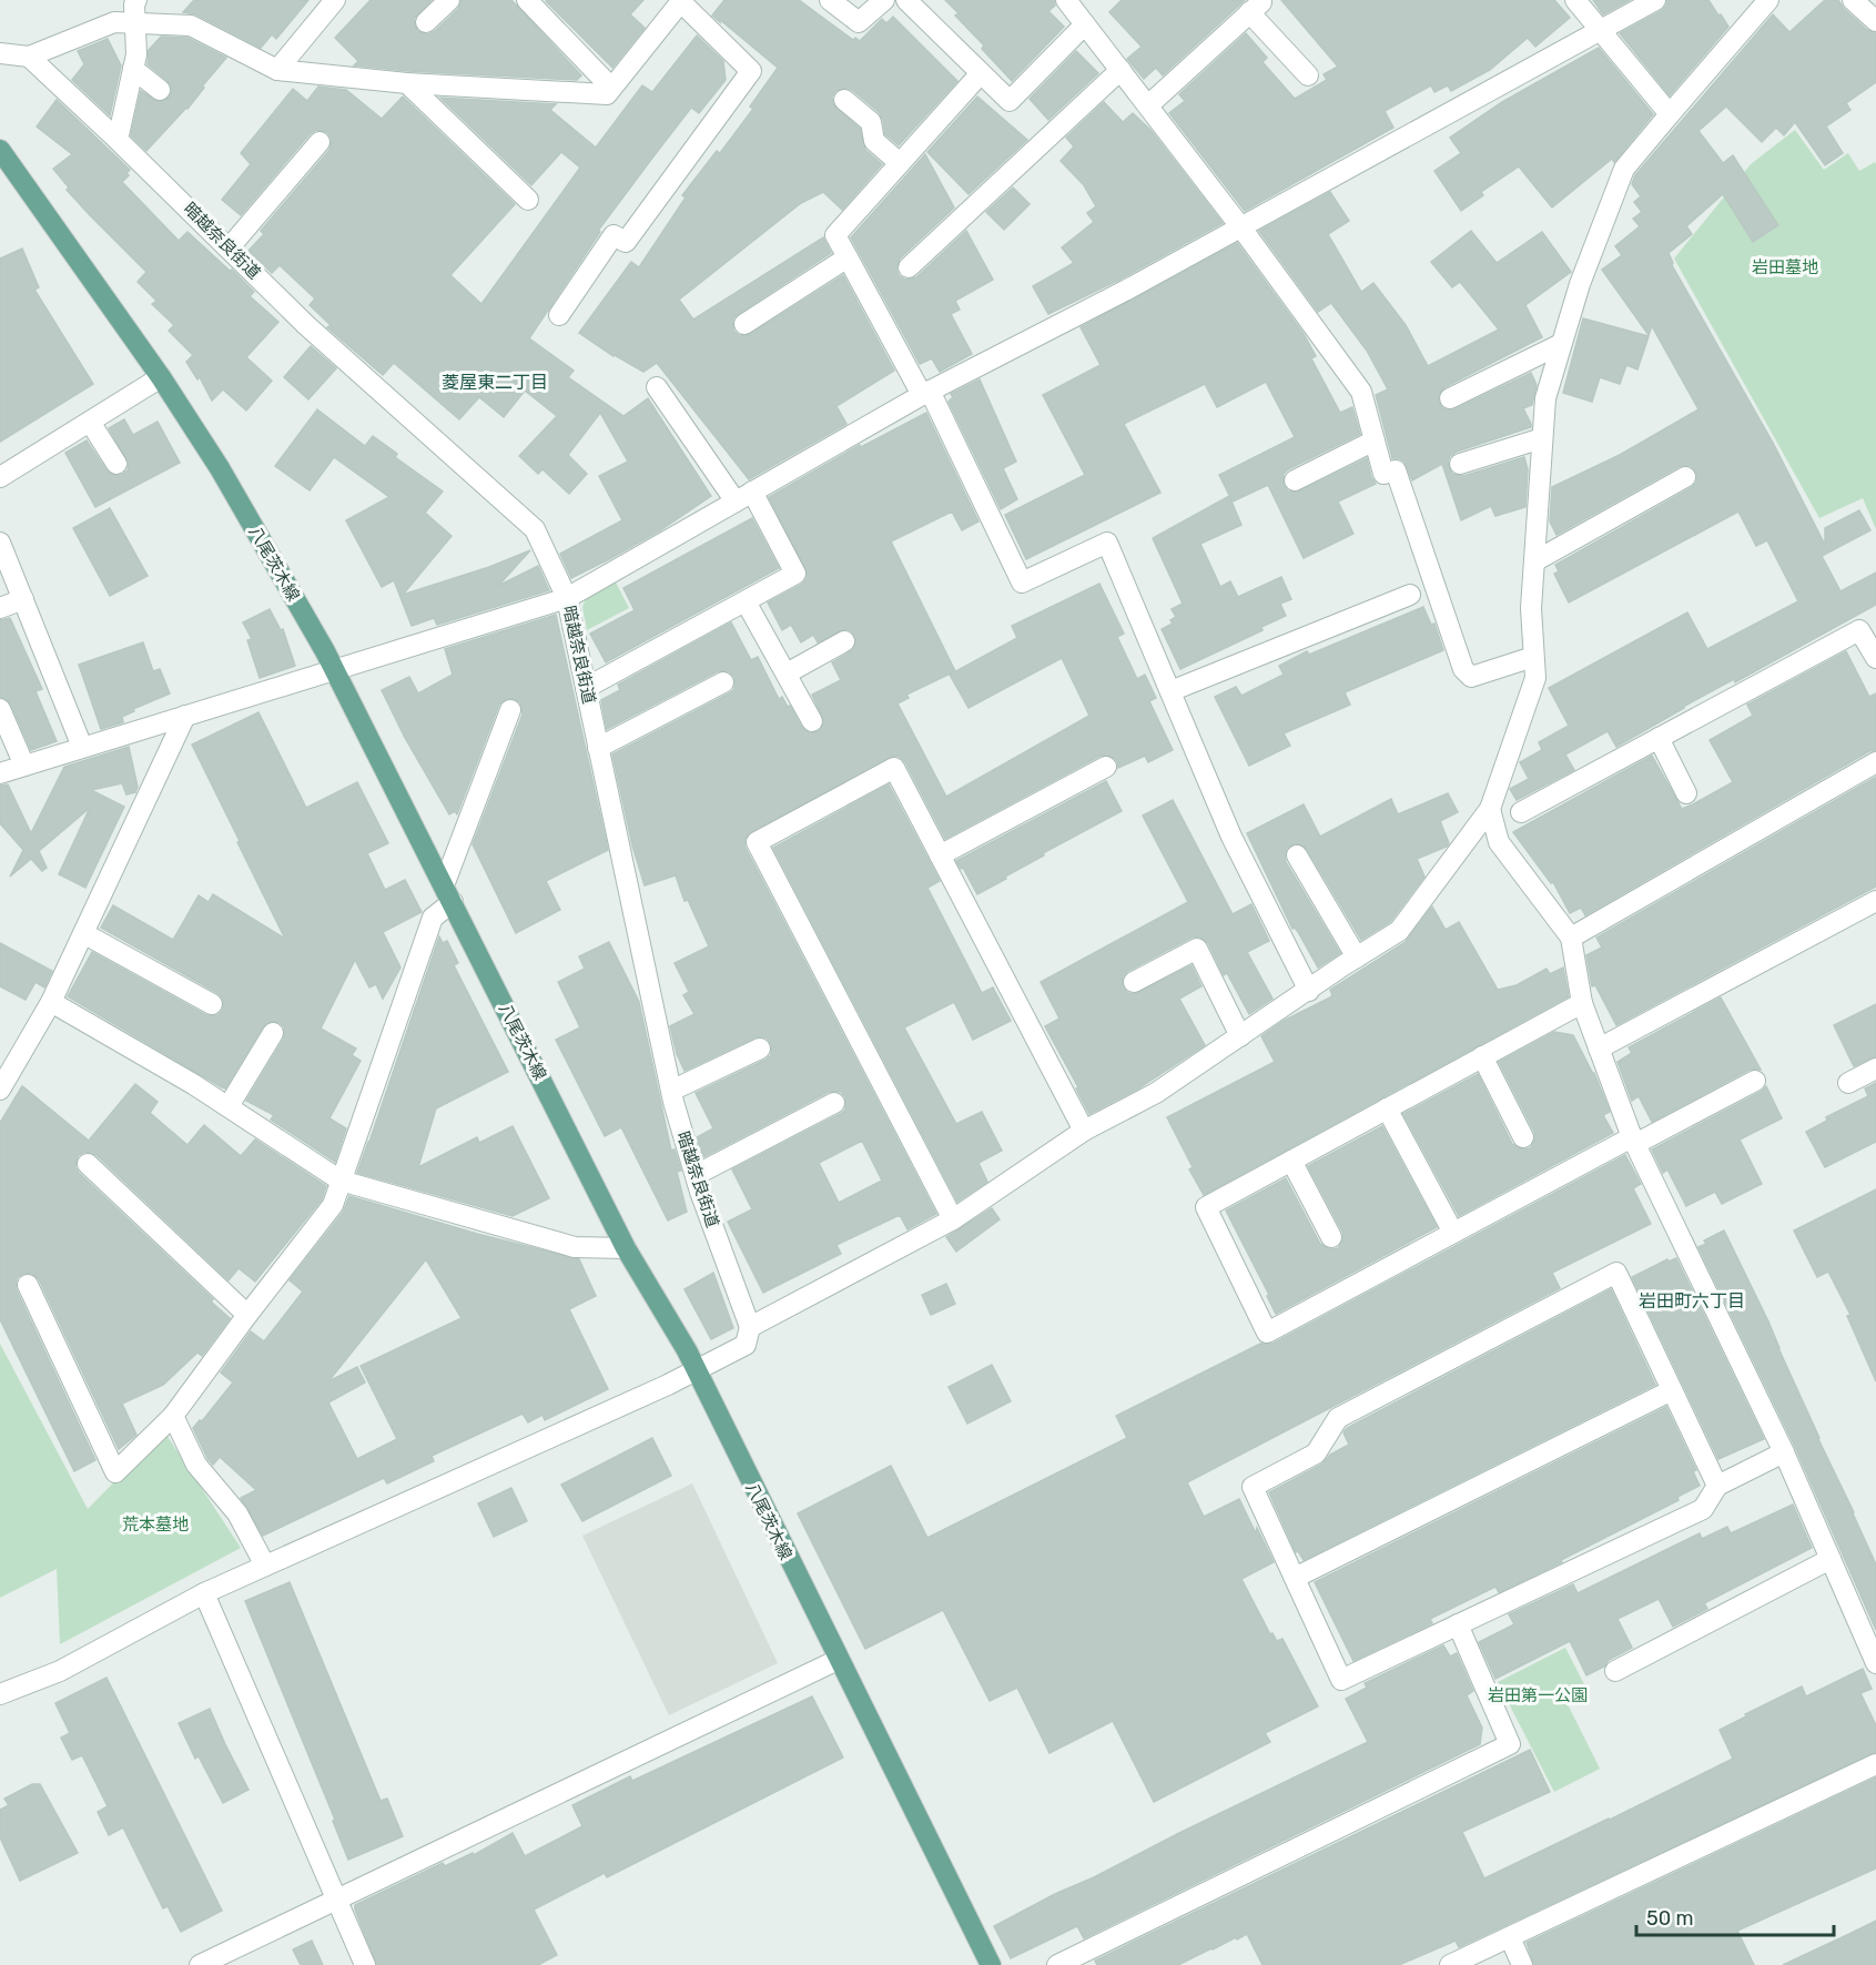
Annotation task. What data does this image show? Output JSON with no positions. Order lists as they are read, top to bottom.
{
  "streets": {
    "main road": ["八尾茨木線"],
    "street": ["暗越奈良街道"]
  },
  "districts": ["菱屋東二丁目", "岩田町六丁目"],
  "parks": ["岩田墓地", "荒本墓地", "岩田第一公園"],
  "scale_bar": "50 m"
}
